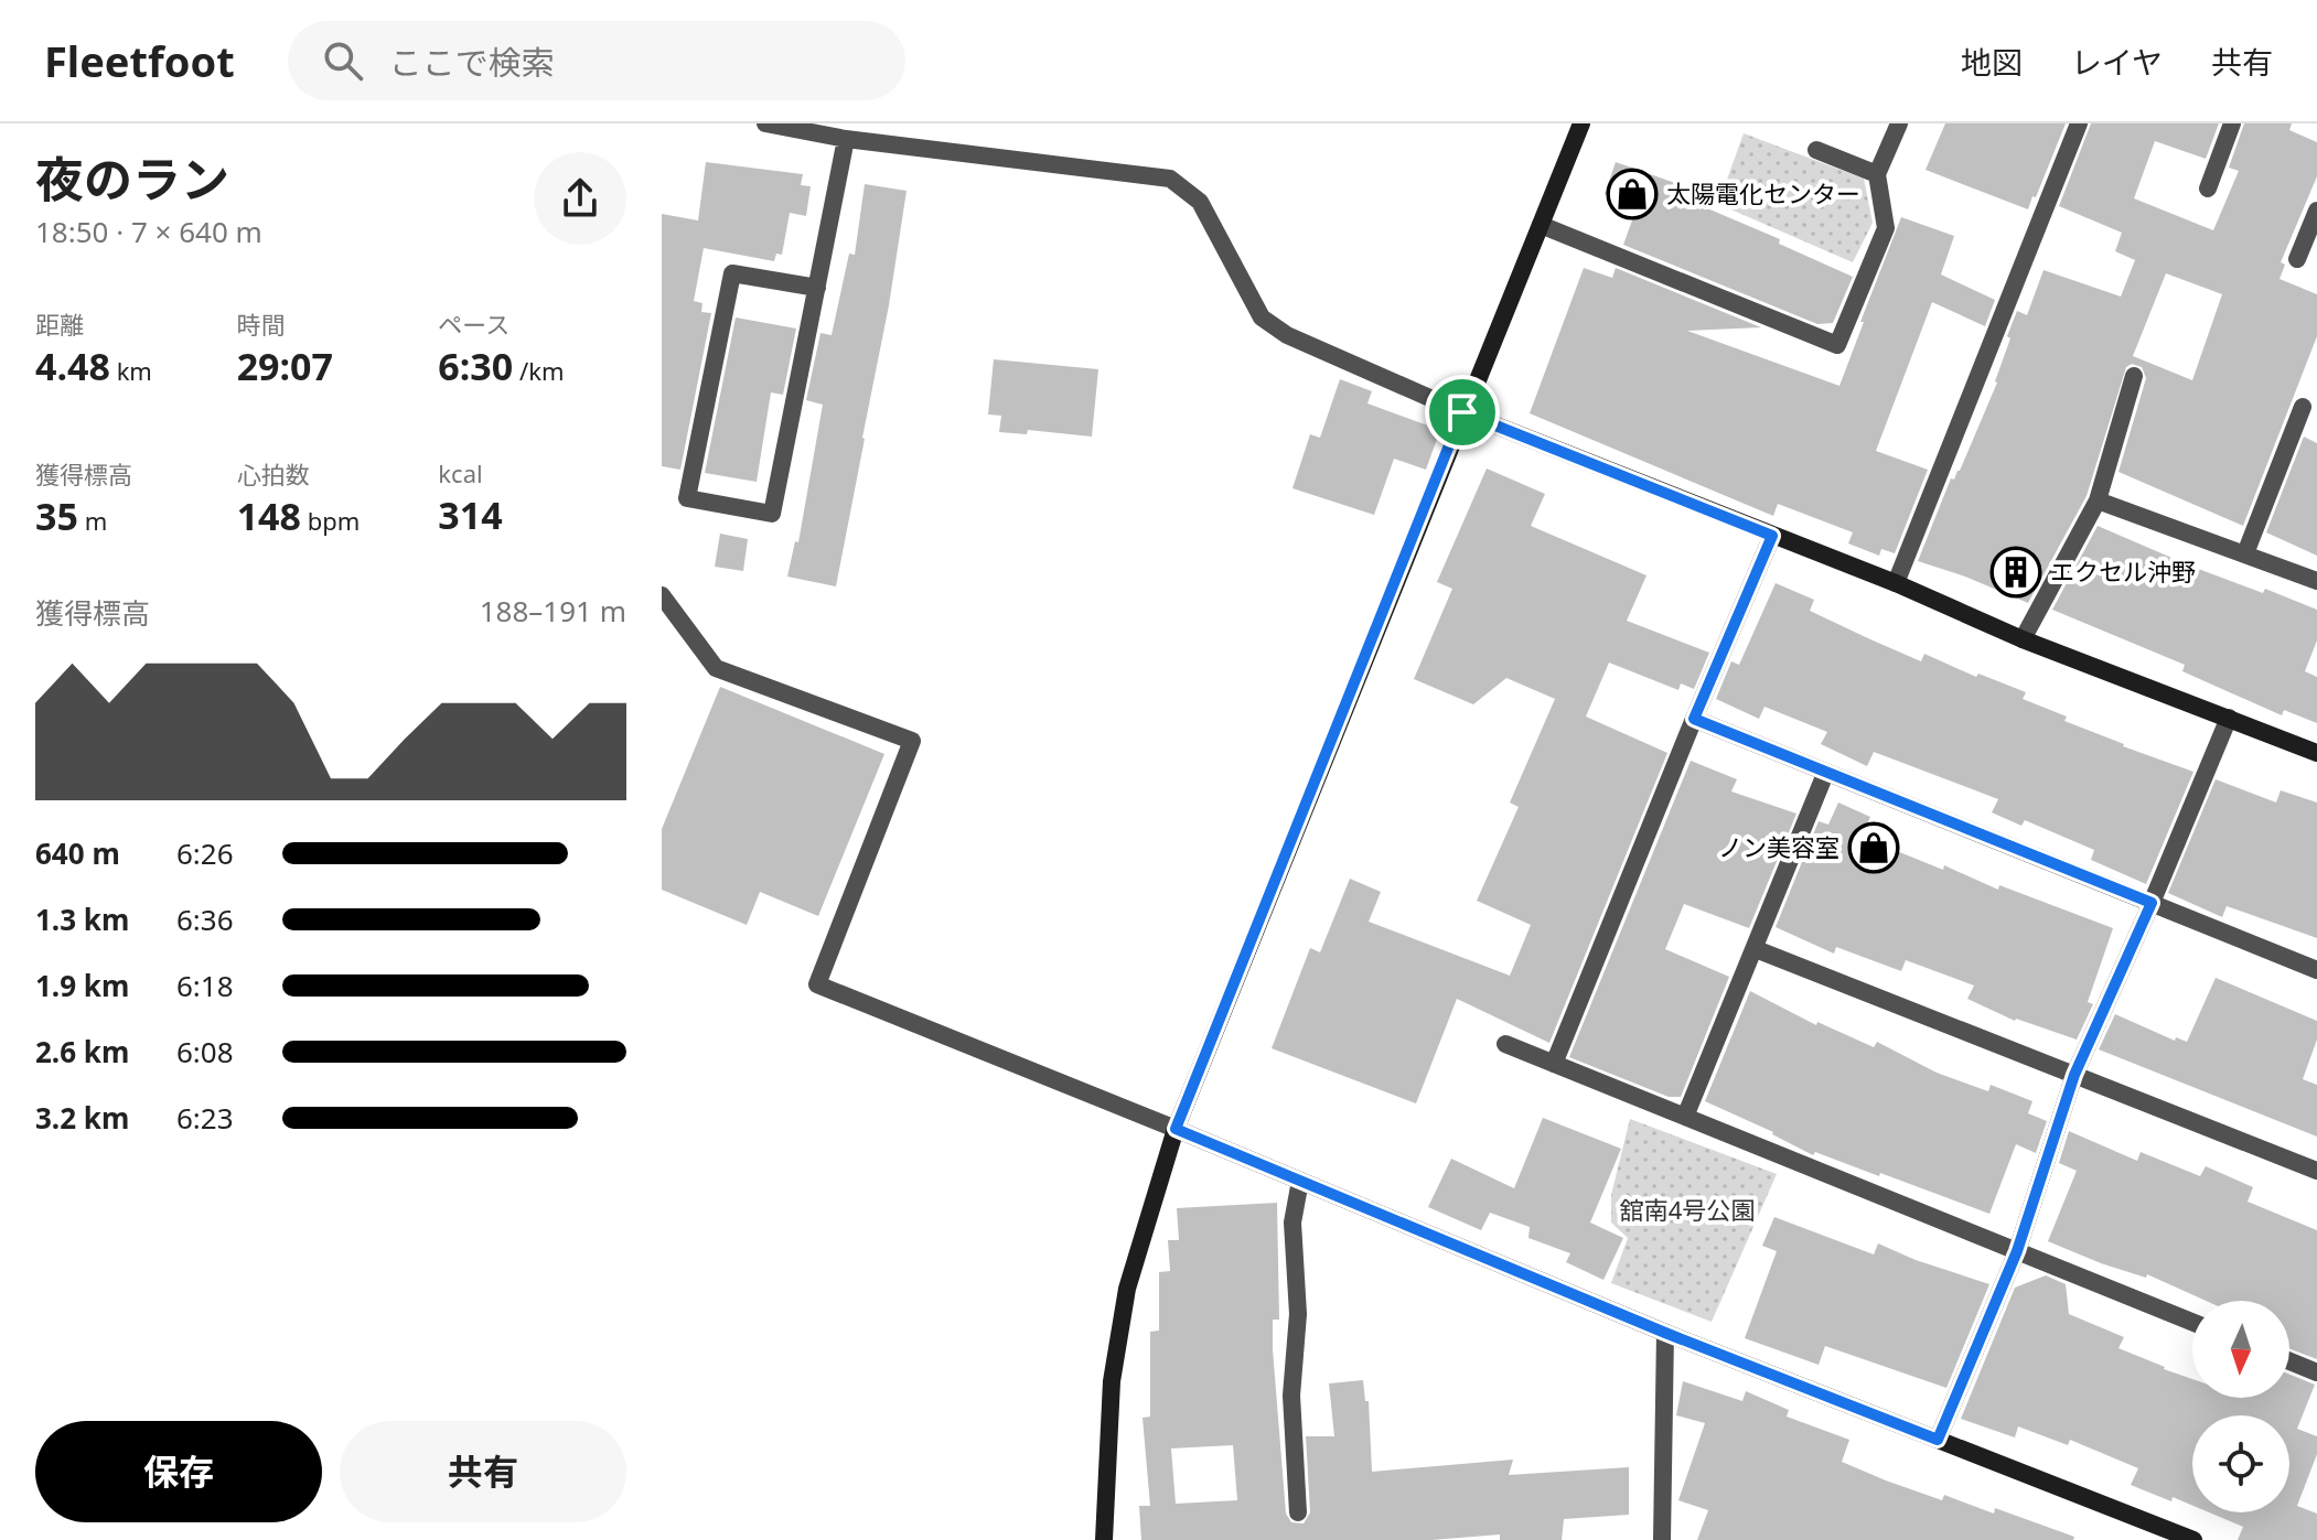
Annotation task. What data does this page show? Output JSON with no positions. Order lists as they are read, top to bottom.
{
  "parks": ["舘南4号公園"],
  "places": {
    "shop": ["太陽電化センター", "ノン美容室"],
    "building": ["エクセル沖野"]
  },
  "north": "bottom",
  "page": {
    "header": "Fleetfoot",
    "search": "ここで検索",
    "nav": ["地図", "レイヤ", "共有"],
    "heading": ["夜のラン", "18:50 · 7 × 640 m"],
    "stats": [
      ["距離", "4.48 km"],
      ["時間", "29:07"],
      ["ペース", "6:30 /km"],
      ["獲得標高", "35 m"],
      ["心拍数", "148 bpm"],
      ["kcal", "314"]
    ],
    "chart": ["獲得標高", "188–191 m"],
    "list": [
      {
        "name": "640 m",
        "note": "6:26"
      },
      {
        "name": "1.3 km",
        "note": "6:36"
      },
      {
        "name": "1.9 km",
        "note": "6:18"
      },
      {
        "name": "2.6 km",
        "note": "6:08"
      },
      {
        "name": "3.2 km",
        "note": "6:23"
      }
    ],
    "buttons": ["保存", "共有"]
  }
}
